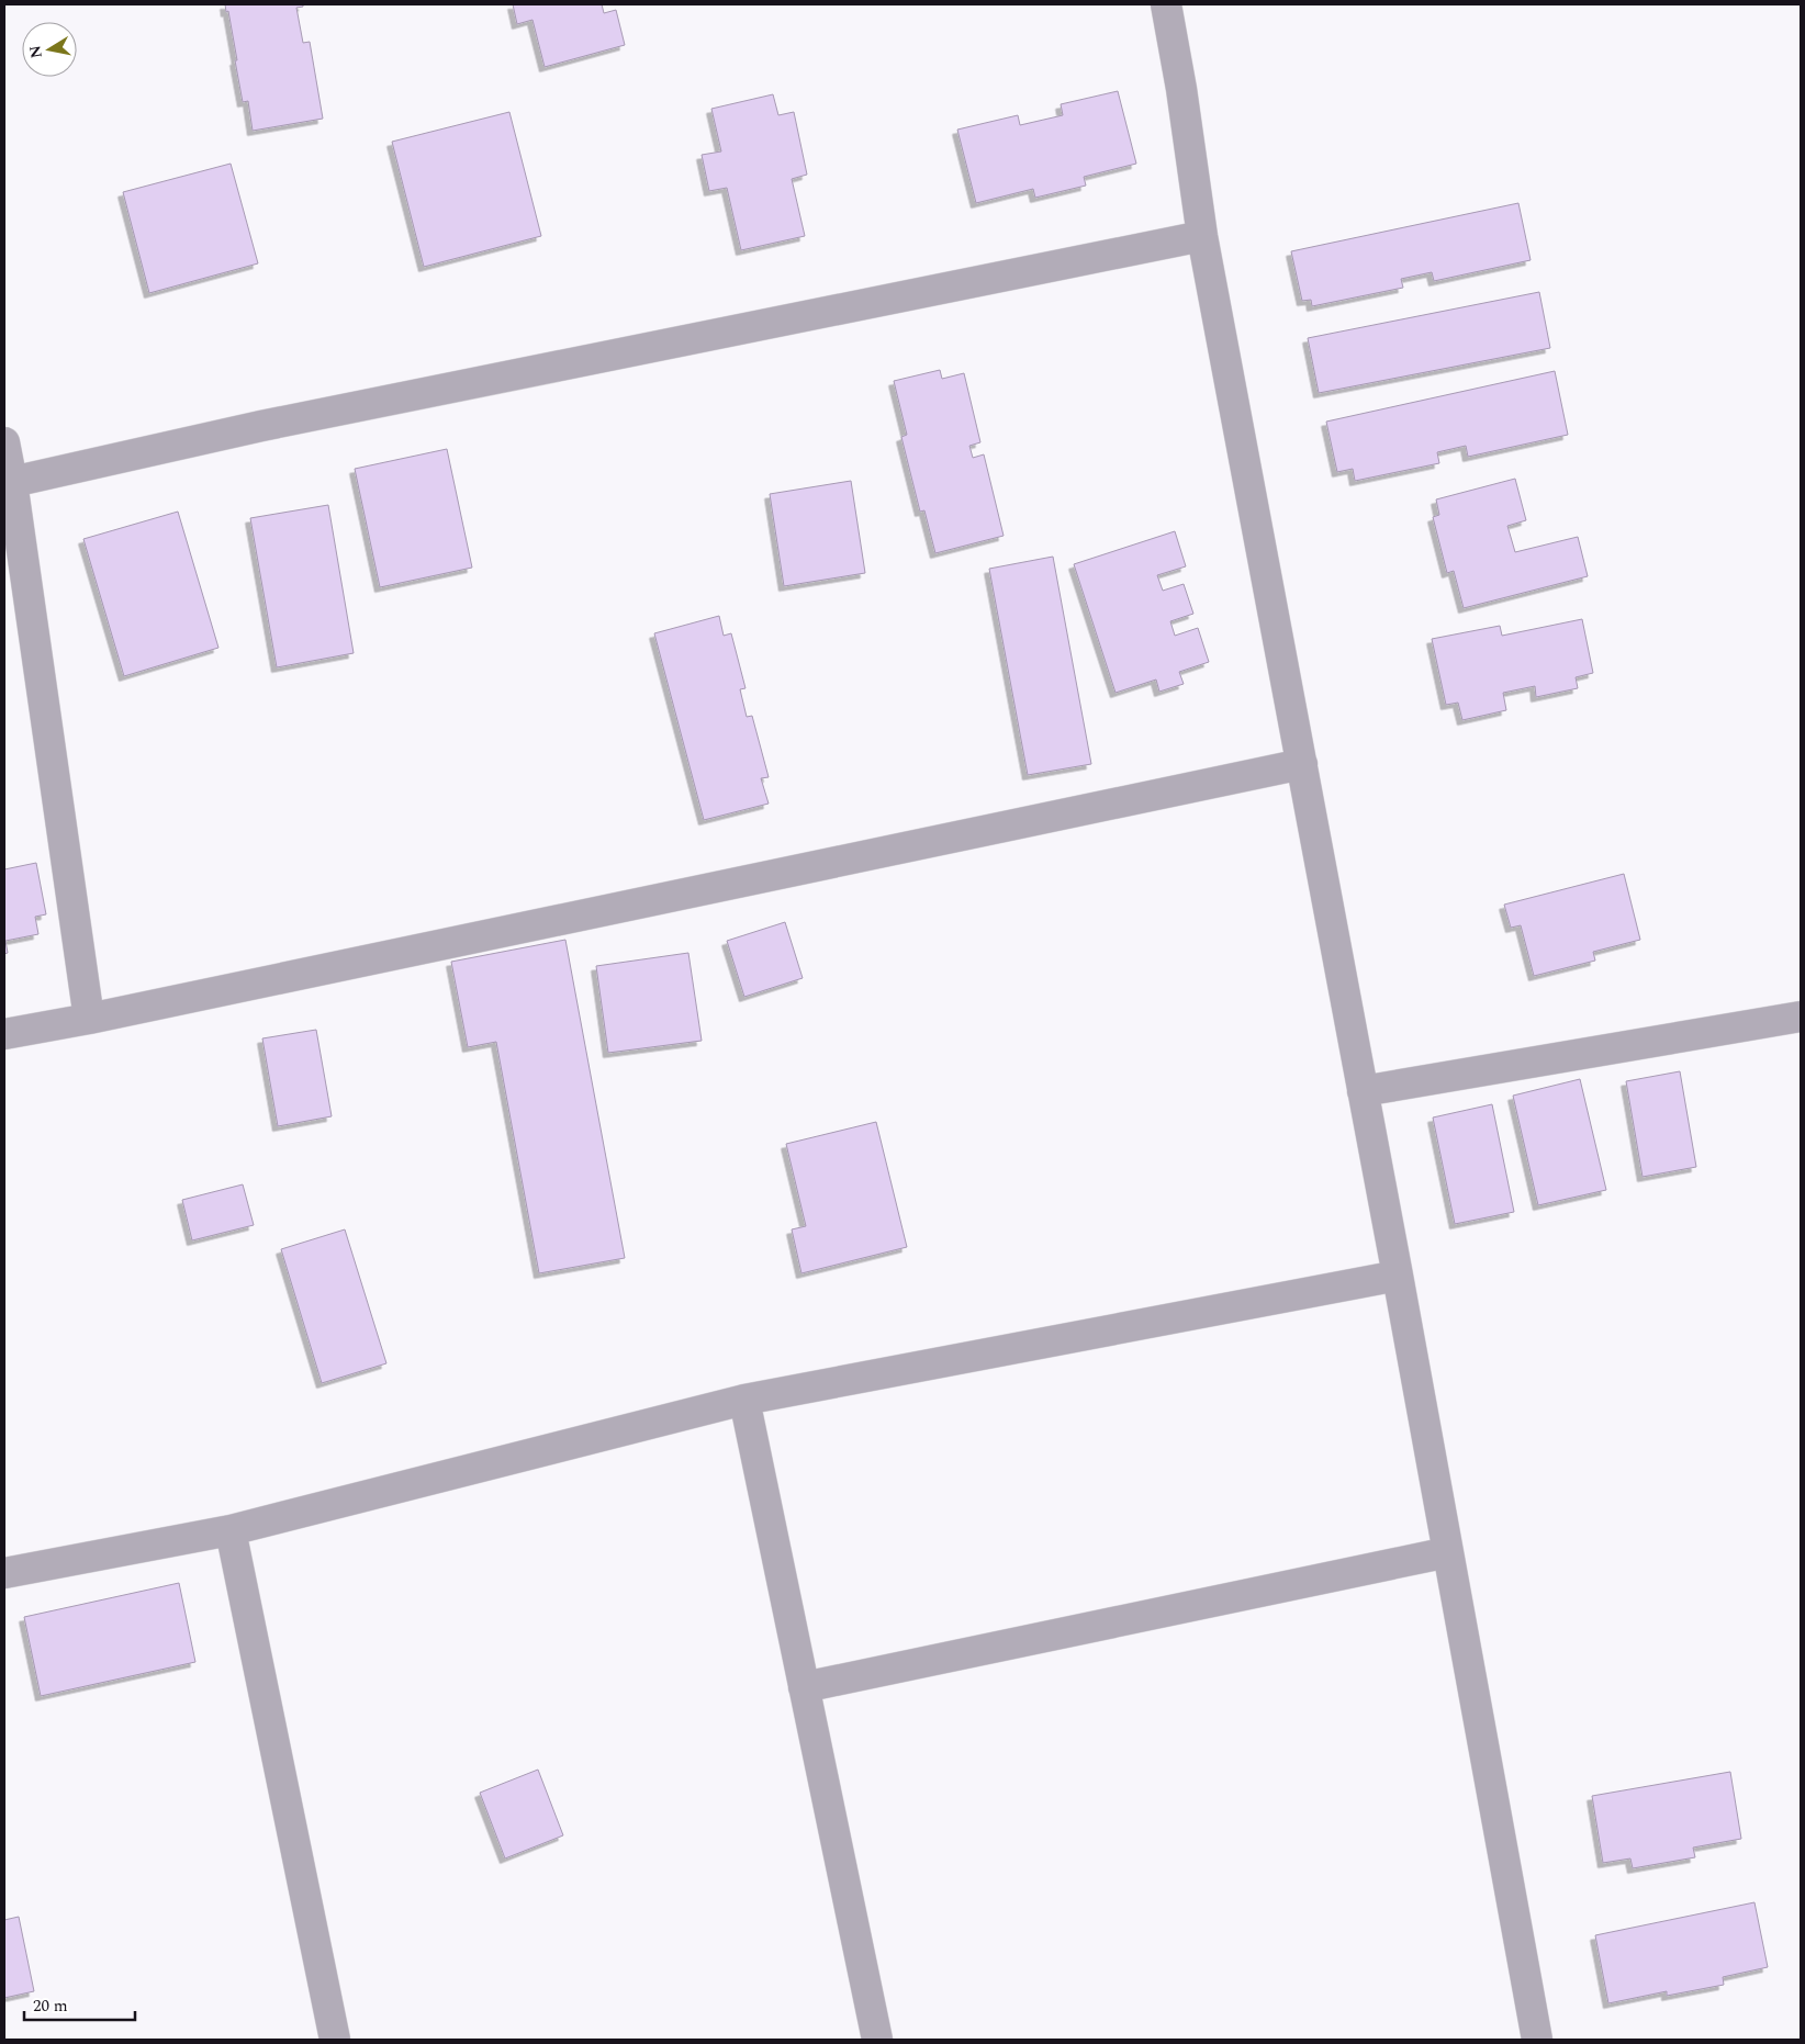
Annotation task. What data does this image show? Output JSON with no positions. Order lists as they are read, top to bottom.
{
  "scale_bar": "20 m",
  "north": "left"
}
